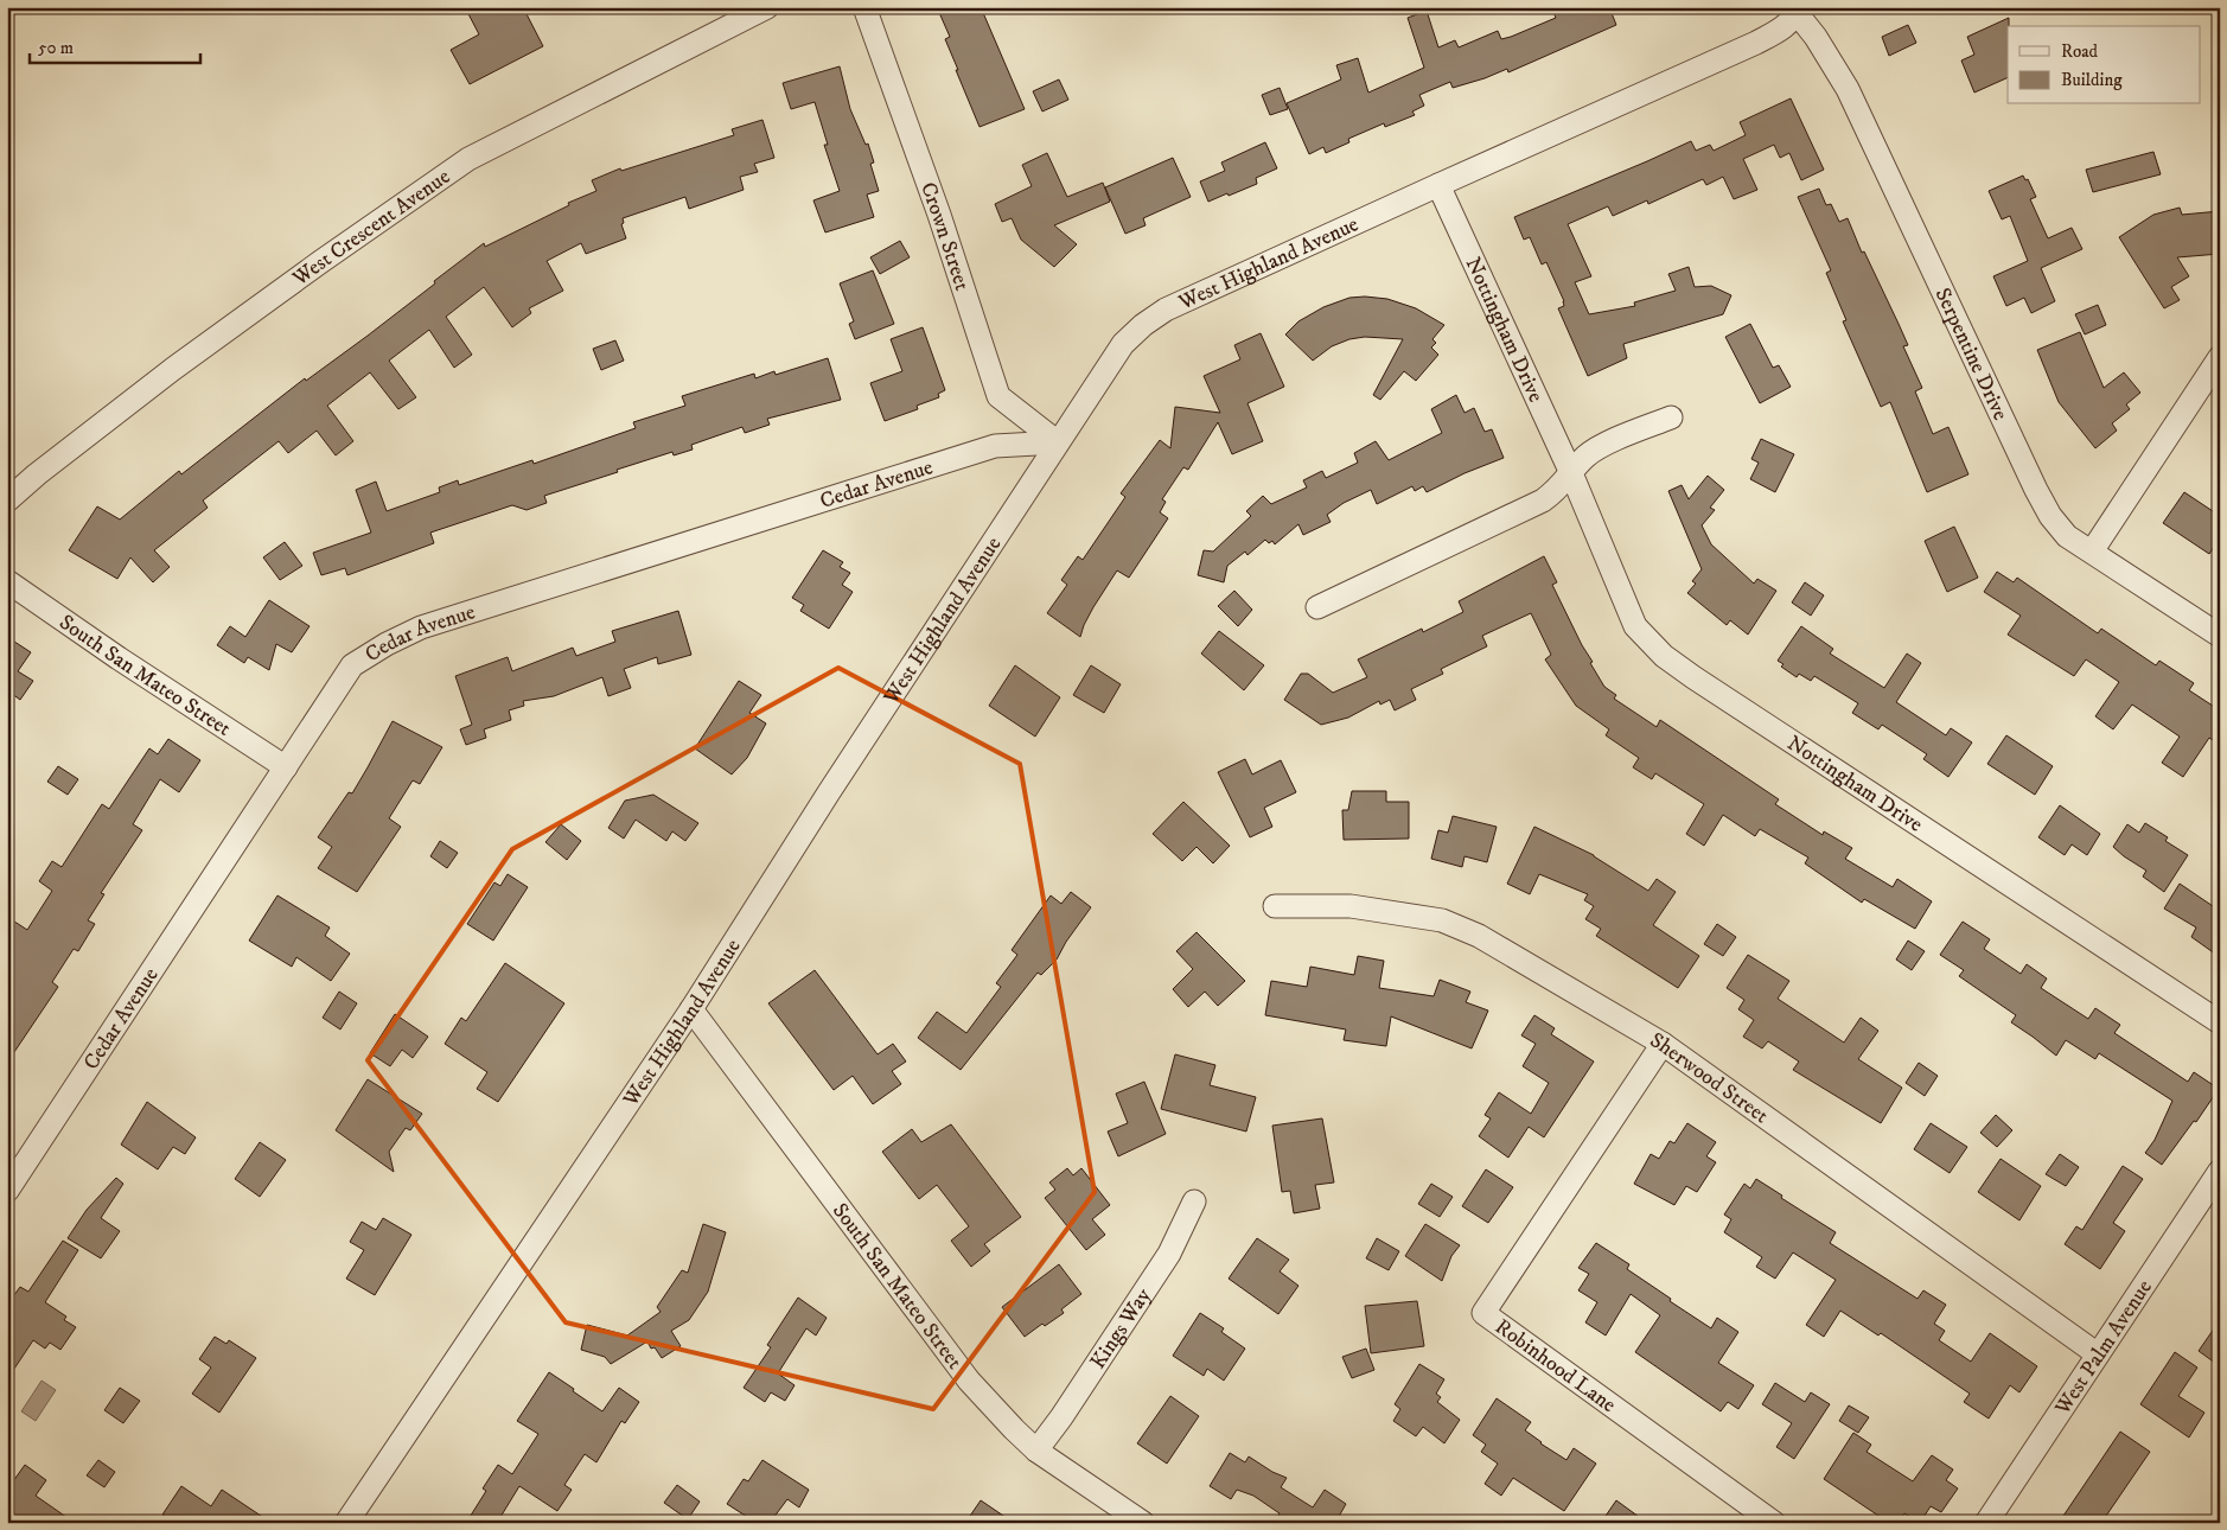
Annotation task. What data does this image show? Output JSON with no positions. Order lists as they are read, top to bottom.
{
  "streets": {
    "street": [
      "West Crescent Avenue",
      "Crown Street",
      "West Highland Avenue",
      "Nottingham Drive",
      "Serpentine Drive",
      "Cedar Avenue",
      "South San Mateo Street",
      "Sherwood Street",
      "Kings Way",
      "West Palm Avenue",
      "Robinhood Lane"
    ]
  },
  "crossings": [
    ["Crown Street", "West Highland Avenue"],
    ["Crown Street", "Cedar Avenue"],
    ["West Highland Avenue", "Nottingham Drive"],
    ["West Highland Avenue", "Serpentine Drive"],
    ["West Highland Avenue", "Cedar Avenue"],
    ["West Highland Avenue", "South San Mateo Street"],
    ["Cedar Avenue", "South San Mateo Street"],
    ["South San Mateo Street", "Kings Way"],
    ["Sherwood Street", "West Palm Avenue"],
    ["Sherwood Street", "Robinhood Lane"]
  ],
  "legend": ["Road", "Building"],
  "scale_bar": "50 m"
}
